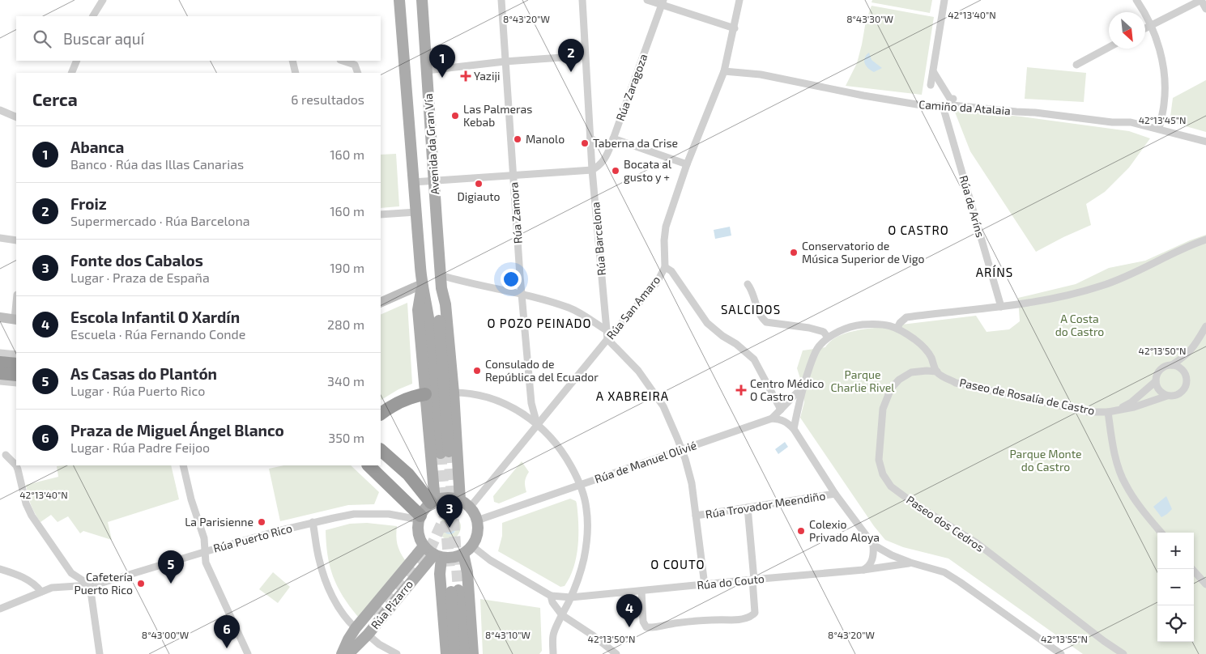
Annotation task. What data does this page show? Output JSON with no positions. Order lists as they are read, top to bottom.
{
  "streets": {
    "main road": ["Avenida da Gran Vía", "Rúa Pizarro"],
    "street": [
      "Rúa Zaragoza",
      "Camiño da Atalaia",
      "Rúa de Aríns",
      "Rúa Zamora",
      "Rúa Barcelona",
      "Rúa San Amaro",
      "Paseo de Rosalía de Castro",
      "Rúa de Manuel Olivié",
      "Rúa Trovador Meendiño",
      "Paseo dos Cedros",
      "Rúa Puerto Rico",
      "Rúa do Couto"
    ]
  },
  "crossings": [
    ["Rúa Zaragoza", "Rúa Barcelona"],
    ["Camiño da Atalaia", "Rúa de Aríns"],
    ["Camiño da Atalaia", "Rúa San Amaro"],
    ["Avenida da Gran Vía", "Rúa San Amaro"],
    ["Avenida da Gran Vía", "Rúa de Manuel Olivié"],
    ["Avenida da Gran Vía", "Rúa Puerto Rico"],
    ["Avenida da Gran Vía", "Rúa Pizarro"],
    ["Rúa Zamora", "Rúa San Amaro"],
    ["Rúa Barcelona", "Rúa San Amaro"],
    ["Rúa San Amaro", "Rúa de Manuel Olivié"],
    ["Rúa San Amaro", "Rúa Puerto Rico"],
    ["Rúa San Amaro", "Rúa Pizarro"],
    ["Paseo de Rosalía de Castro", "Paseo dos Cedros"],
    ["Rúa de Manuel Olivié", "Rúa Puerto Rico"],
    ["Rúa de Manuel Olivié", "Rúa Pizarro"],
    ["Rúa Puerto Rico", "Rúa Pizarro"]
  ],
  "districts": [
    "O CASTRO",
    "ARÍNS",
    "SALCIDOS",
    "O POZO PEINADO",
    "A XABREIRA",
    "O COUTO"
  ],
  "parks": ["A Costa do Castro", "Parque Charlie Rivel", "Parque Monte do Castro"],
  "places": {
    "health": ["Yaziji", "Centro Médico O Castro"],
    "other": [
      "Las Palmeras Kebab",
      "Manolo",
      "Taberna da Crise",
      "Bocata al gusto y +",
      "Digiauto",
      "Conservatorio de Música Superior de Vigo",
      "Consulado de República del Ecuador",
      "La Parisienne",
      "Colexio Privado Aloya",
      "Cafetería Puerto Rico"
    ]
  },
  "north": "bottom right",
  "page": {
    "search": "Buscar aquí",
    "pins": [
      "2",
      "1",
      "3",
      "5",
      "4",
      "6"
    ],
    "heading": ["Cerca", "6 resultados"],
    "list": [
      {
        "mark": "1",
        "name": "Abanca",
        "note": "Banco · Rúa das Illas Canarias",
        "value": "160 m"
      },
      {
        "mark": "2",
        "name": "Froiz",
        "note": "Supermercado · Rúa Barcelona",
        "value": "160 m"
      },
      {
        "mark": "3",
        "name": "Fonte dos Cabalos",
        "note": "Lugar · Praza de España",
        "value": "190 m"
      },
      {
        "mark": "4",
        "name": "Escola Infantil O Xardín",
        "note": "Escuela · Rúa Fernando Conde",
        "value": "280 m"
      },
      {
        "mark": "5",
        "name": "As Casas do Plantón",
        "note": "Lugar · Rúa Puerto Rico",
        "value": "340 m"
      },
      {
        "mark": "6",
        "name": "Praza de Miguel Ángel Blanco",
        "note": "Lugar · Rúa Padre Feijoo",
        "value": "350 m"
      }
    ],
    "map_buttons": ["+", "−"]
  },
  "coordinates": [
    "42°13'40\"N",
    "8°43'20\"W",
    "8°43'30\"W",
    "42°13'45\"N",
    "42°13'50\"N",
    "8°43'00\"W",
    "8°43'10\"W",
    "42°13'55\"N"
  ]
}
